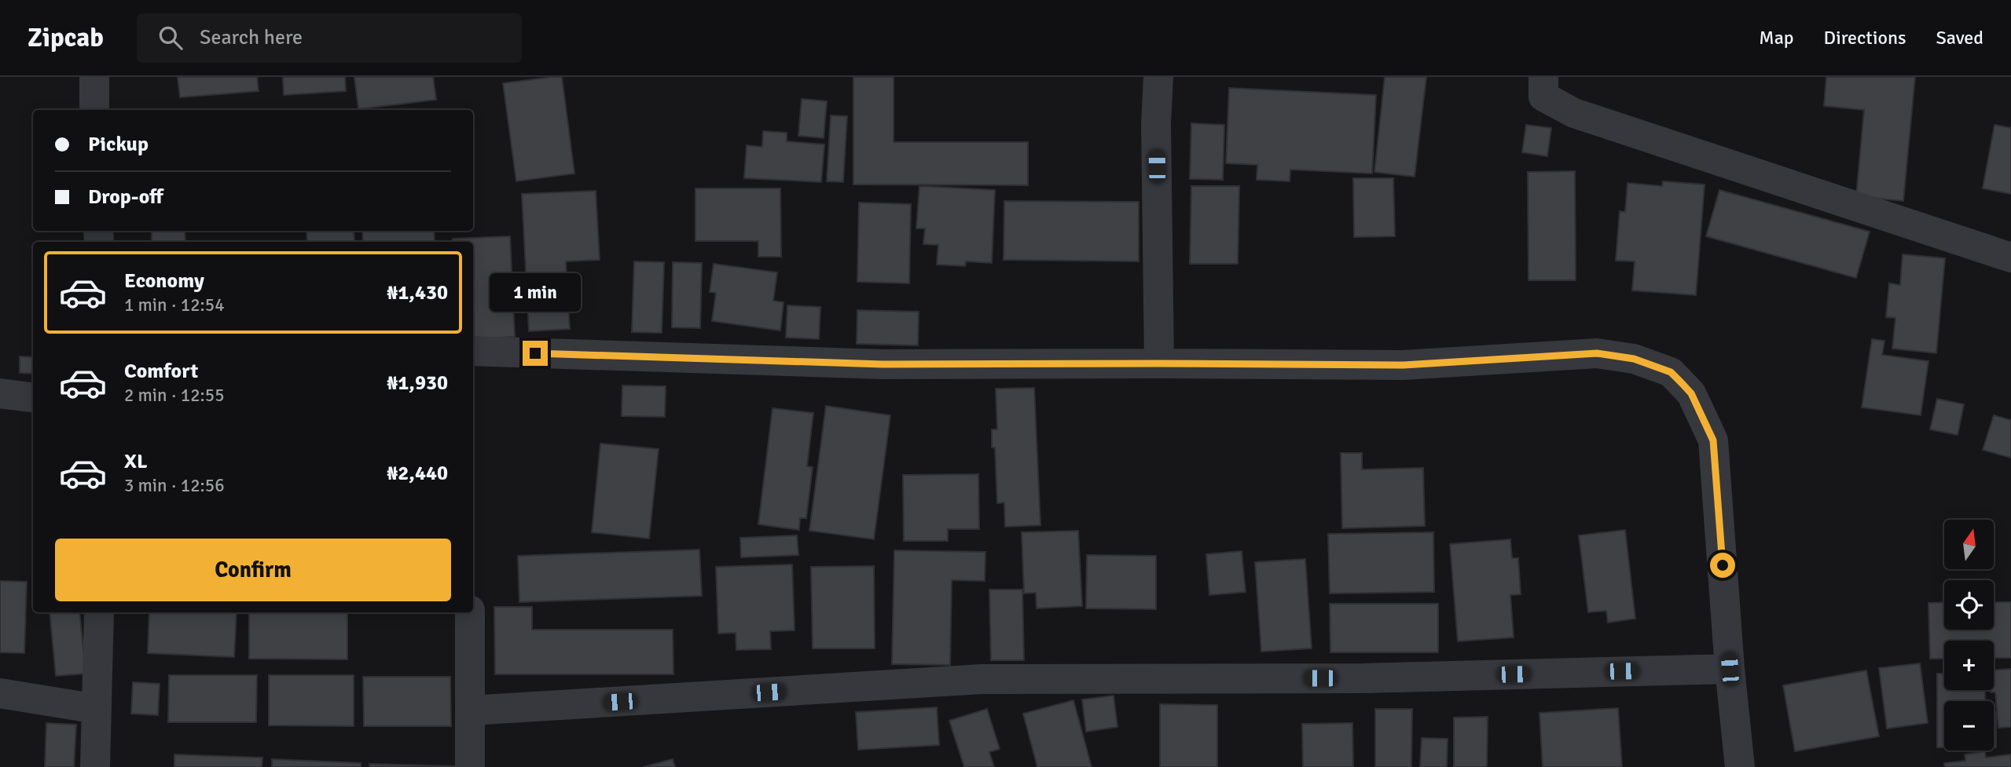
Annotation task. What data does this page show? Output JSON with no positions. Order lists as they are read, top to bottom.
{
  "north": "top",
  "page": {
    "header": "Zipcab",
    "search": "Search here",
    "nav": ["Map", "Directions", "Saved"],
    "banner": ["Pickup", "Drop-off"],
    "list": [
      {
        "name": "Economy",
        "note": "1 min · 12:54",
        "value": "₦1,430"
      },
      {
        "name": "Comfort",
        "note": "2 min · 12:55",
        "value": "₦1,930"
      },
      {
        "name": "XL",
        "note": "3 min · 12:56",
        "value": "₦2,440"
      }
    ],
    "bubble": "1 min",
    "map_buttons": ["+", "−"],
    "buttons": "Confirm"
  }
}
